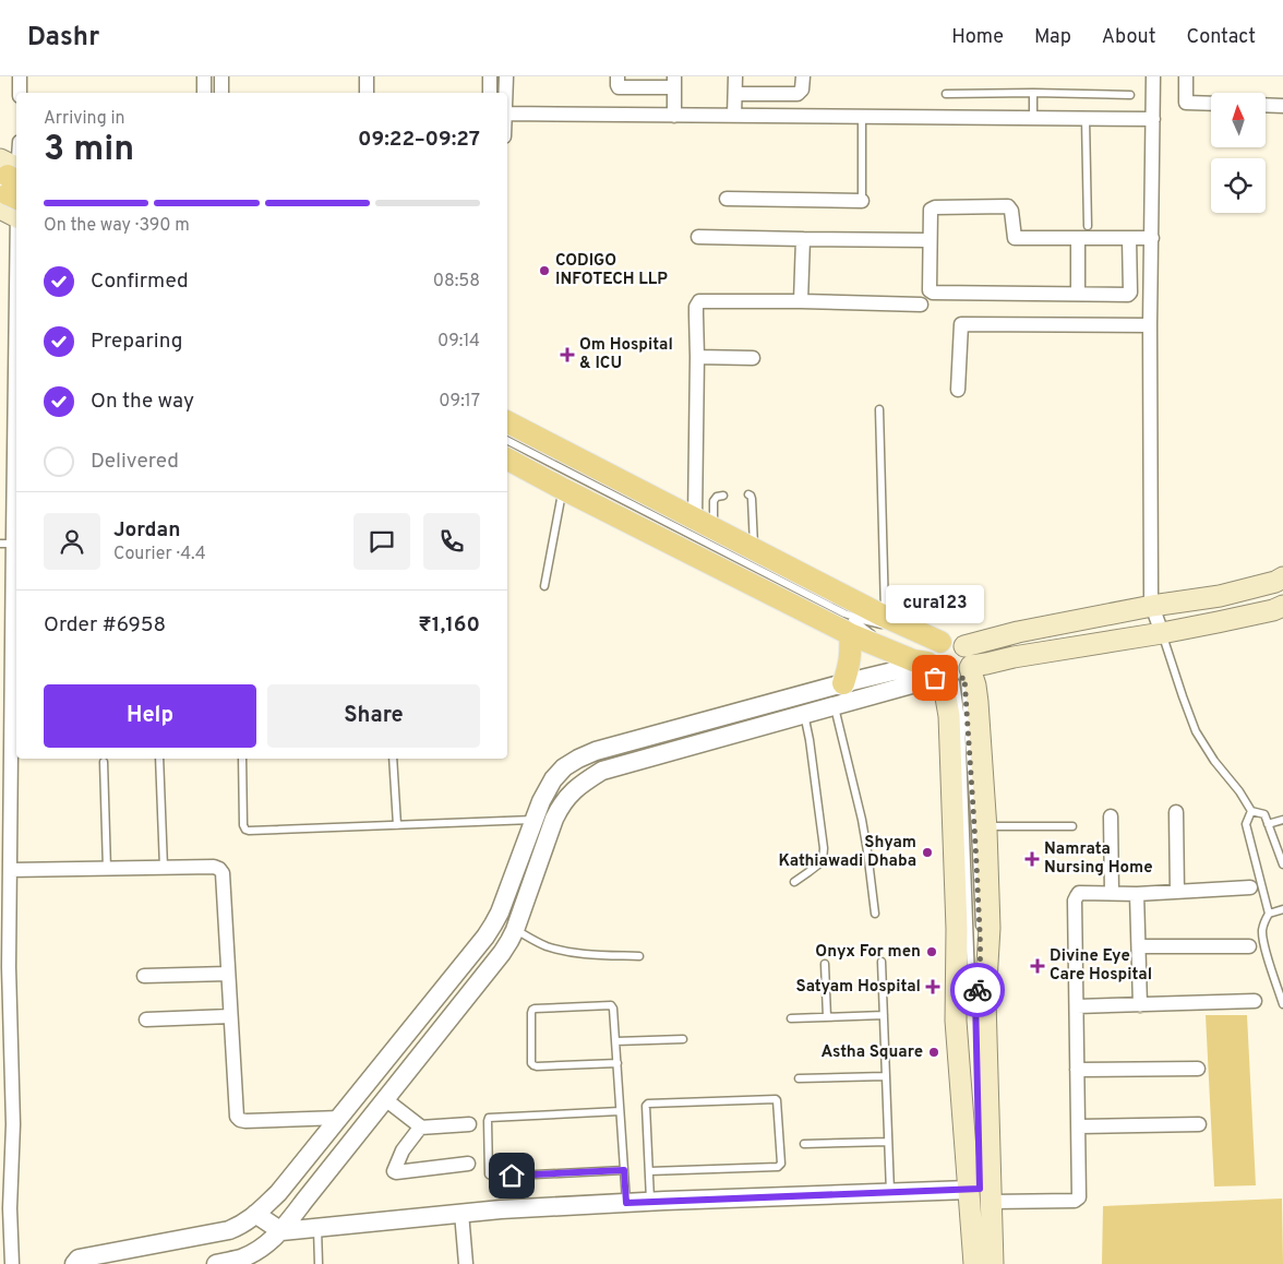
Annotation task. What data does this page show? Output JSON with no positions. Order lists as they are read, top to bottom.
{
  "places": {
    "other": [
      "CODIGO INFOTECH LLP",
      "cura123",
      "Shyam Kathiawadi Dhaba",
      "Onyx For men",
      "Astha Square"
    ],
    "health": [
      "Om Hospital & ICU",
      "Namrata Nursing Home",
      "Divine Eye Care Hospital",
      "Satyam Hospital"
    ]
  },
  "north": "top",
  "page": {
    "header": "Dashr",
    "nav": [
      "Home",
      "Map",
      "About",
      "Contact"
    ],
    "heading": ["3 min", "Arriving in", "09:22–09:27"],
    "panel": [
      "Jordan",
      "Courier · 4.4",
      "Order #6958",
      "₹1,160"
    ],
    "bar": "On the way · 390 m",
    "list": [
      ["Confirmed", "08:58"],
      ["Preparing", "09:14"],
      ["On the way", "09:17"],
      "Delivered"
    ],
    "bubble": "cura123",
    "buttons": ["Help", "Share"]
  }
}
